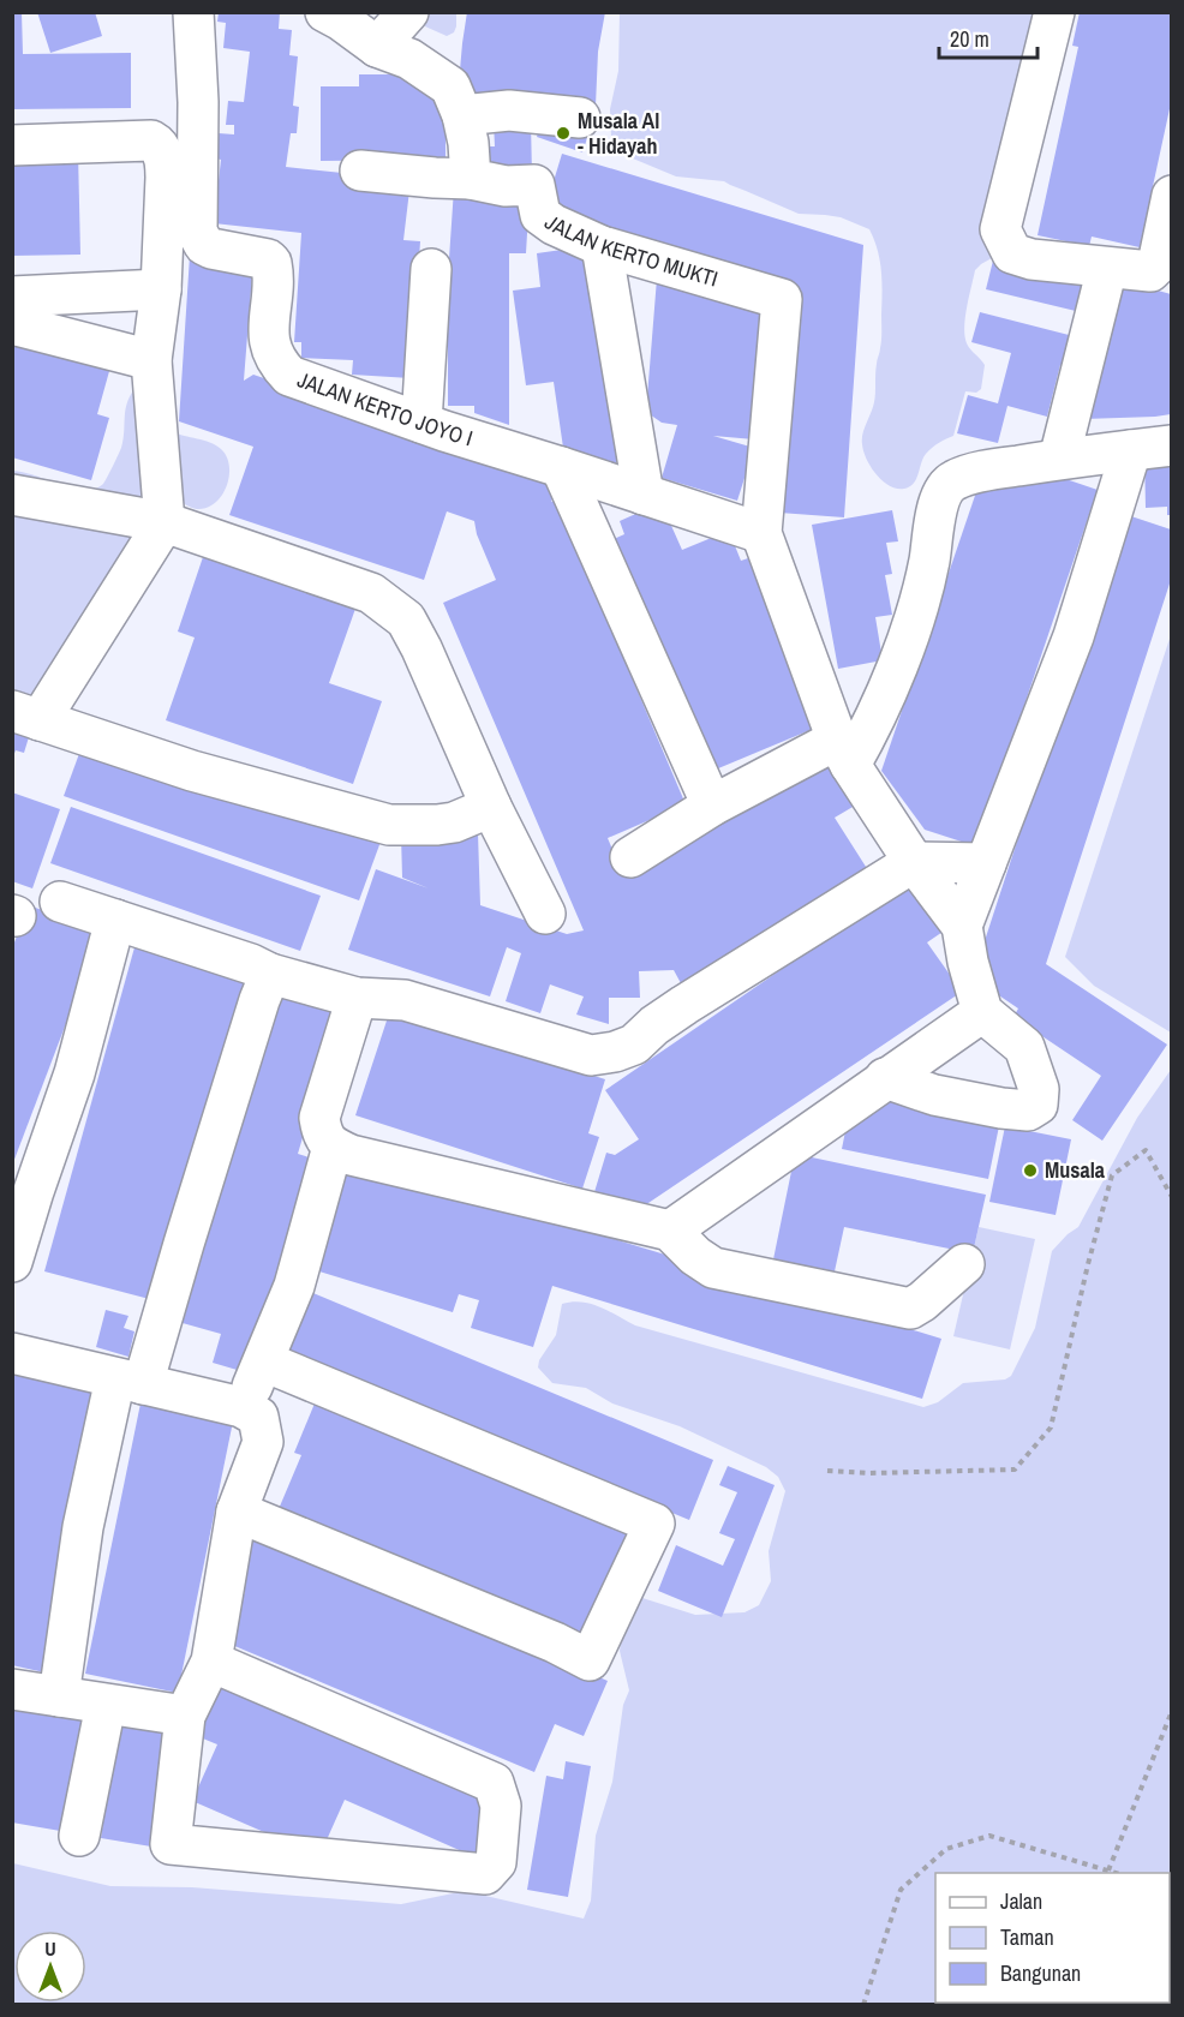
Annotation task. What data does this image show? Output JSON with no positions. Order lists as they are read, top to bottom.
{
  "streets": {
    "street": ["JALAN KERTO MUKTI", "JALAN KERTO JOYO I"]
  },
  "crossings": [
    ["JALAN KERTO MUKTI", "JALAN KERTO JOYO I"]
  ],
  "places": ["Musala Al - Hidayah", "Musala"],
  "legend": ["Jalan", "Taman", "Bangunan"],
  "scale_bar": "20 m",
  "north": "top"
}
